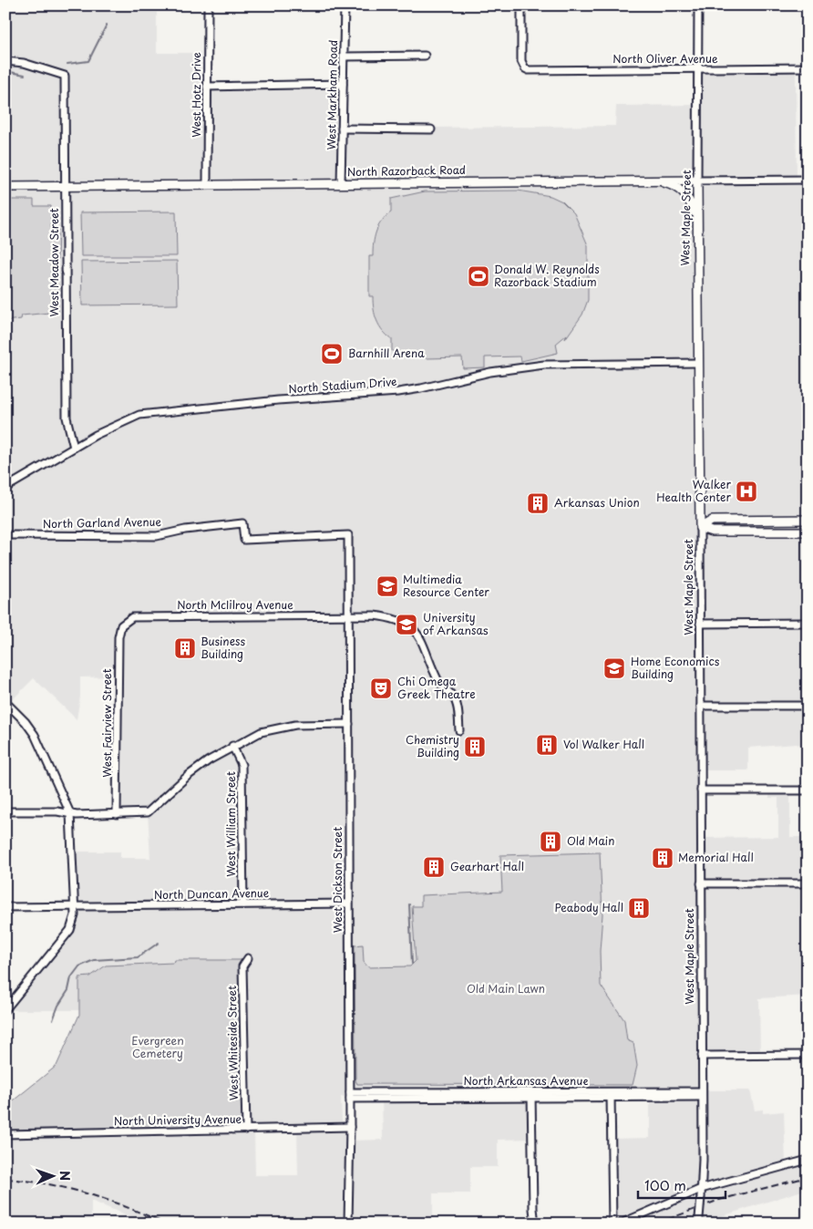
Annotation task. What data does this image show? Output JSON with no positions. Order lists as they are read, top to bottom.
{
  "streets": {
    "main road": ["North Razorback Road", "West Maple Street"],
    "street": [
      "North Oliver Avenue",
      "West Hotz Drive",
      "West Markham Road",
      "West Meadow Street",
      "North Stadium Drive",
      "North Garland Avenue",
      "North McIilroy Avenue",
      "West Fairview Street",
      "West William Street",
      "West Dickson Street",
      "North Duncan Avenue",
      "West Whiteside Street",
      "North Arkansas Avenue",
      "North University Avenue"
    ]
  },
  "crossings": [
    ["North Oliver Avenue", "West Maple Street"],
    ["West Hotz Drive", "North Razorback Road"],
    ["West Markham Road", "North Razorback Road"],
    ["North Razorback Road", "West Maple Street"],
    ["North Razorback Road", "West Meadow Street"],
    ["West Maple Street", "North Stadium Drive"],
    ["West Maple Street", "North Arkansas Avenue"],
    ["West Meadow Street", "North Stadium Drive"],
    ["North Garland Avenue", "West Dickson Street"],
    ["North McIilroy Avenue", "West Fairview Street"],
    ["North McIilroy Avenue", "West Dickson Street"],
    ["West William Street", "North Duncan Avenue"],
    ["West Dickson Street", "North Duncan Avenue"],
    ["West Dickson Street", "North Arkansas Avenue"],
    ["West Dickson Street", "North University Avenue"],
    ["West Whiteside Street", "North University Avenue"]
  ],
  "parks": ["Old Main Lawn", "Evergreen Cemetery"],
  "places": {
    "sports": ["Donald W. Reynolds Razorback Stadium", "Barnhill Arena"],
    "hospital": ["Walker Health Center"],
    "building": [
      "Arkansas Union",
      "Business Building",
      "Vol Walker Hall",
      "Chemistry Building",
      "Old Main",
      "Memorial Hall",
      "Gearhart Hall",
      "Peabody Hall"
    ],
    "school or university": ["Multimedia Resource Center", "University of Arkansas", "Home Economics Building"],
    "theatre": ["Chi Omega Greek Theatre"]
  },
  "scale_bar": "100 m",
  "north": "right"
}
